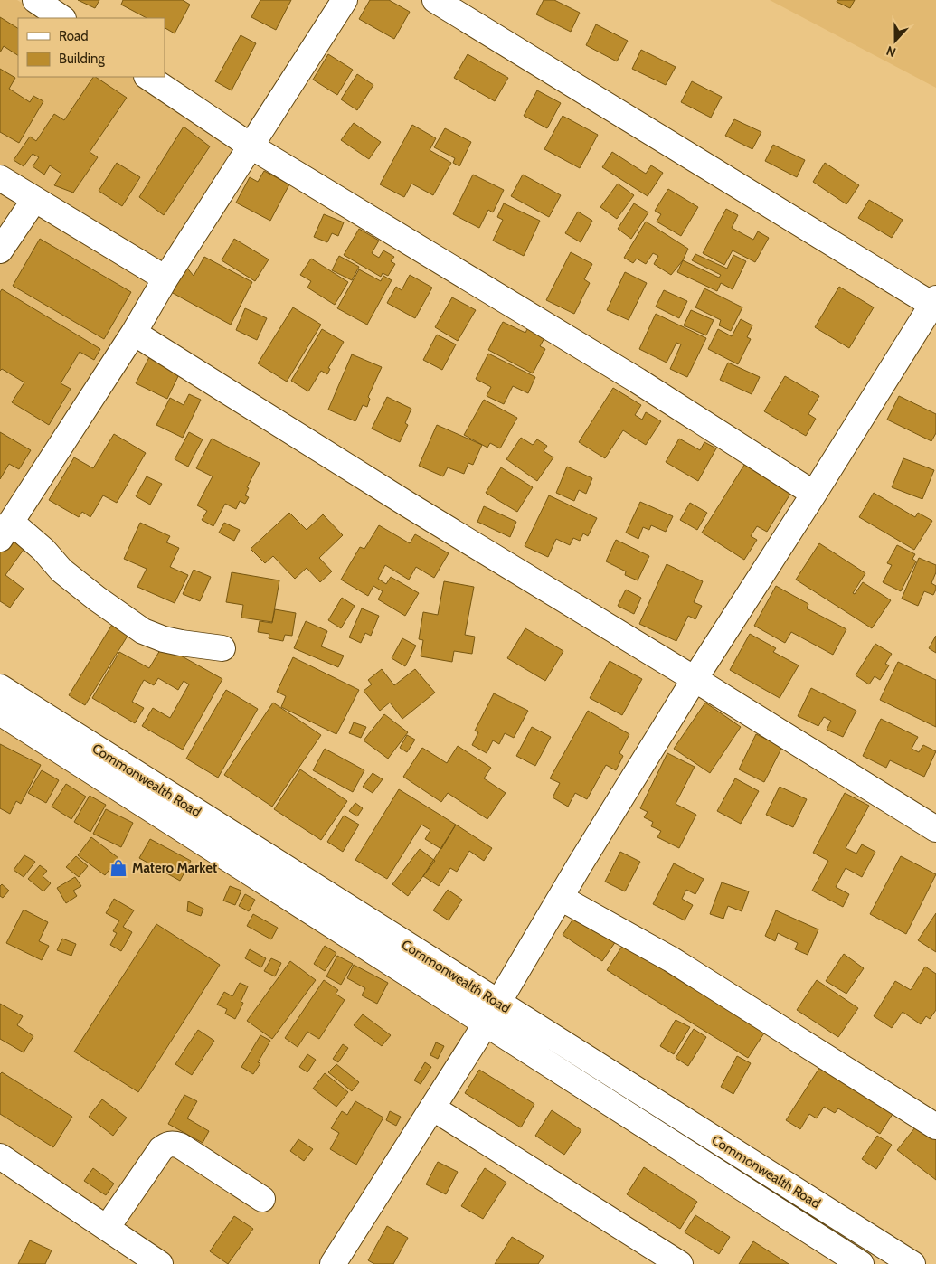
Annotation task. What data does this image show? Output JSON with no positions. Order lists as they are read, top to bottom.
{
  "streets": {
    "street": ["Commonwealth Road"]
  },
  "places": {
    "shop": ["Matero Market"]
  },
  "legend": ["Road", "Building"],
  "north": "bottom"
}
